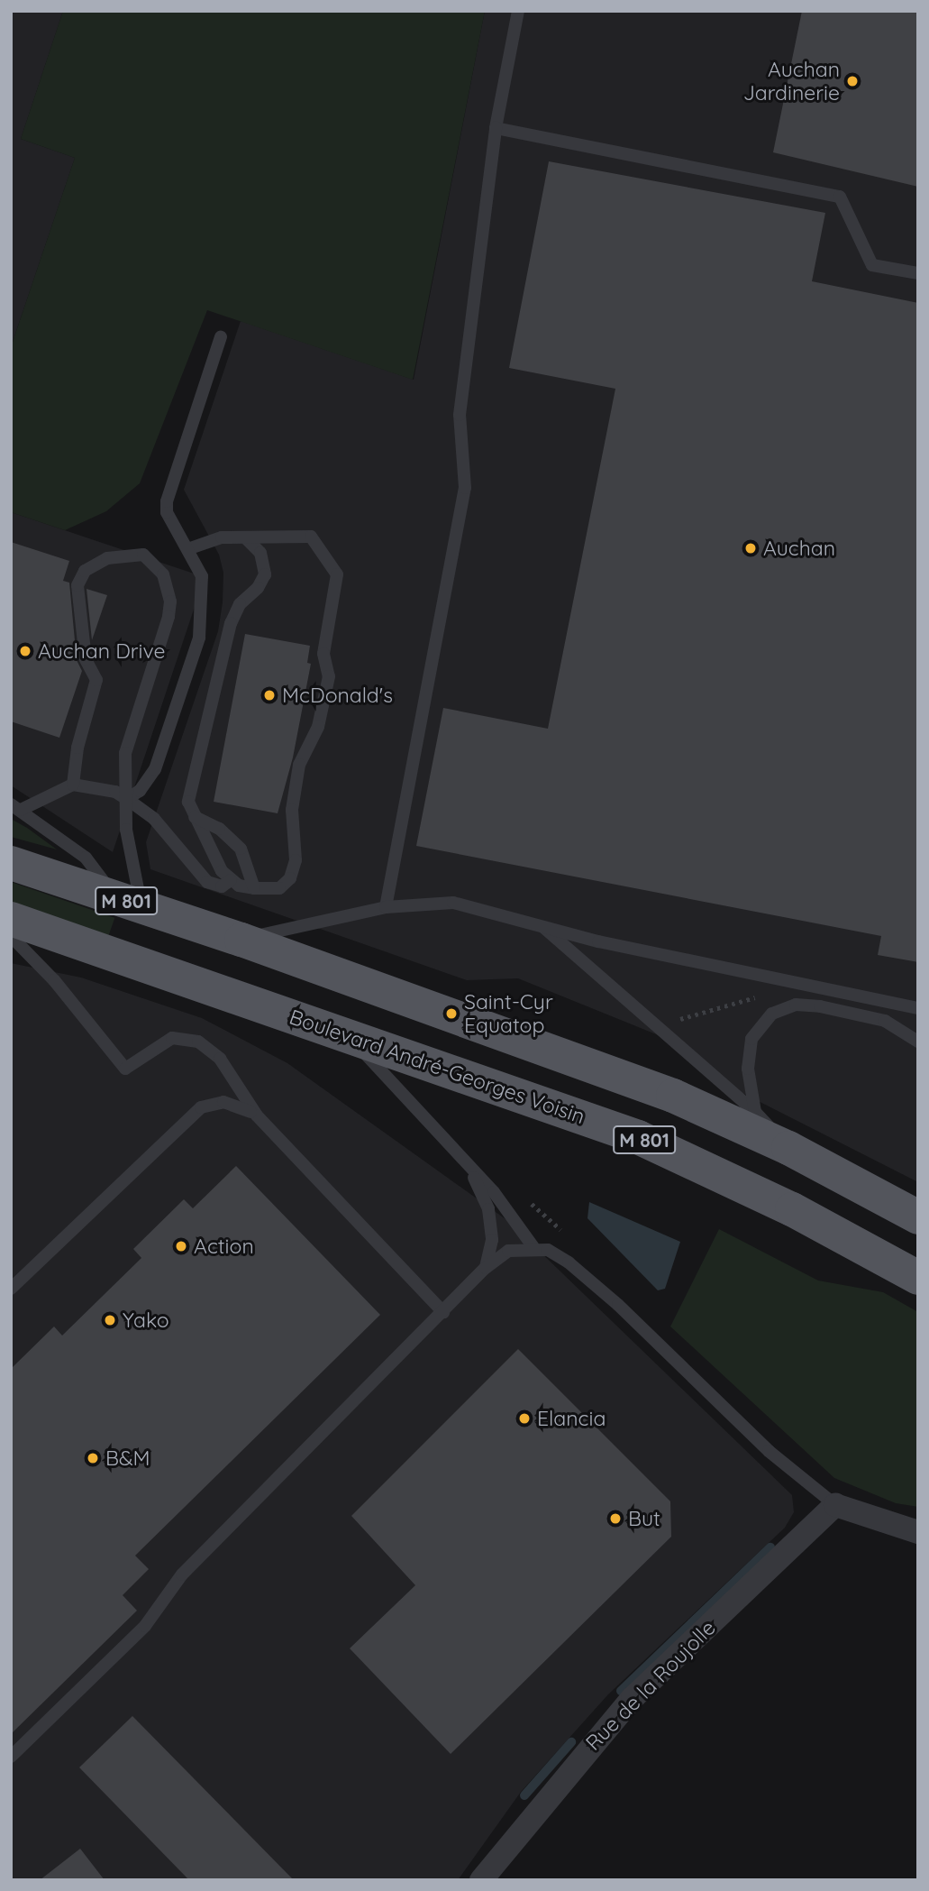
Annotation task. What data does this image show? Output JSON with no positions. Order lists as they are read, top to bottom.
{
  "streets": {
    "main road": ["M 801", "Boulevard André-Georges Voisin"],
    "street": ["Rue de la Roujolle"]
  },
  "places": [
    "Auchan Jardinerie",
    "Auchan",
    "Auchan Drive",
    "McDonald's",
    "Saint-Cyr Equatop",
    "Action",
    "Yako",
    "Elancia",
    "B&M",
    "But"
  ]
}
